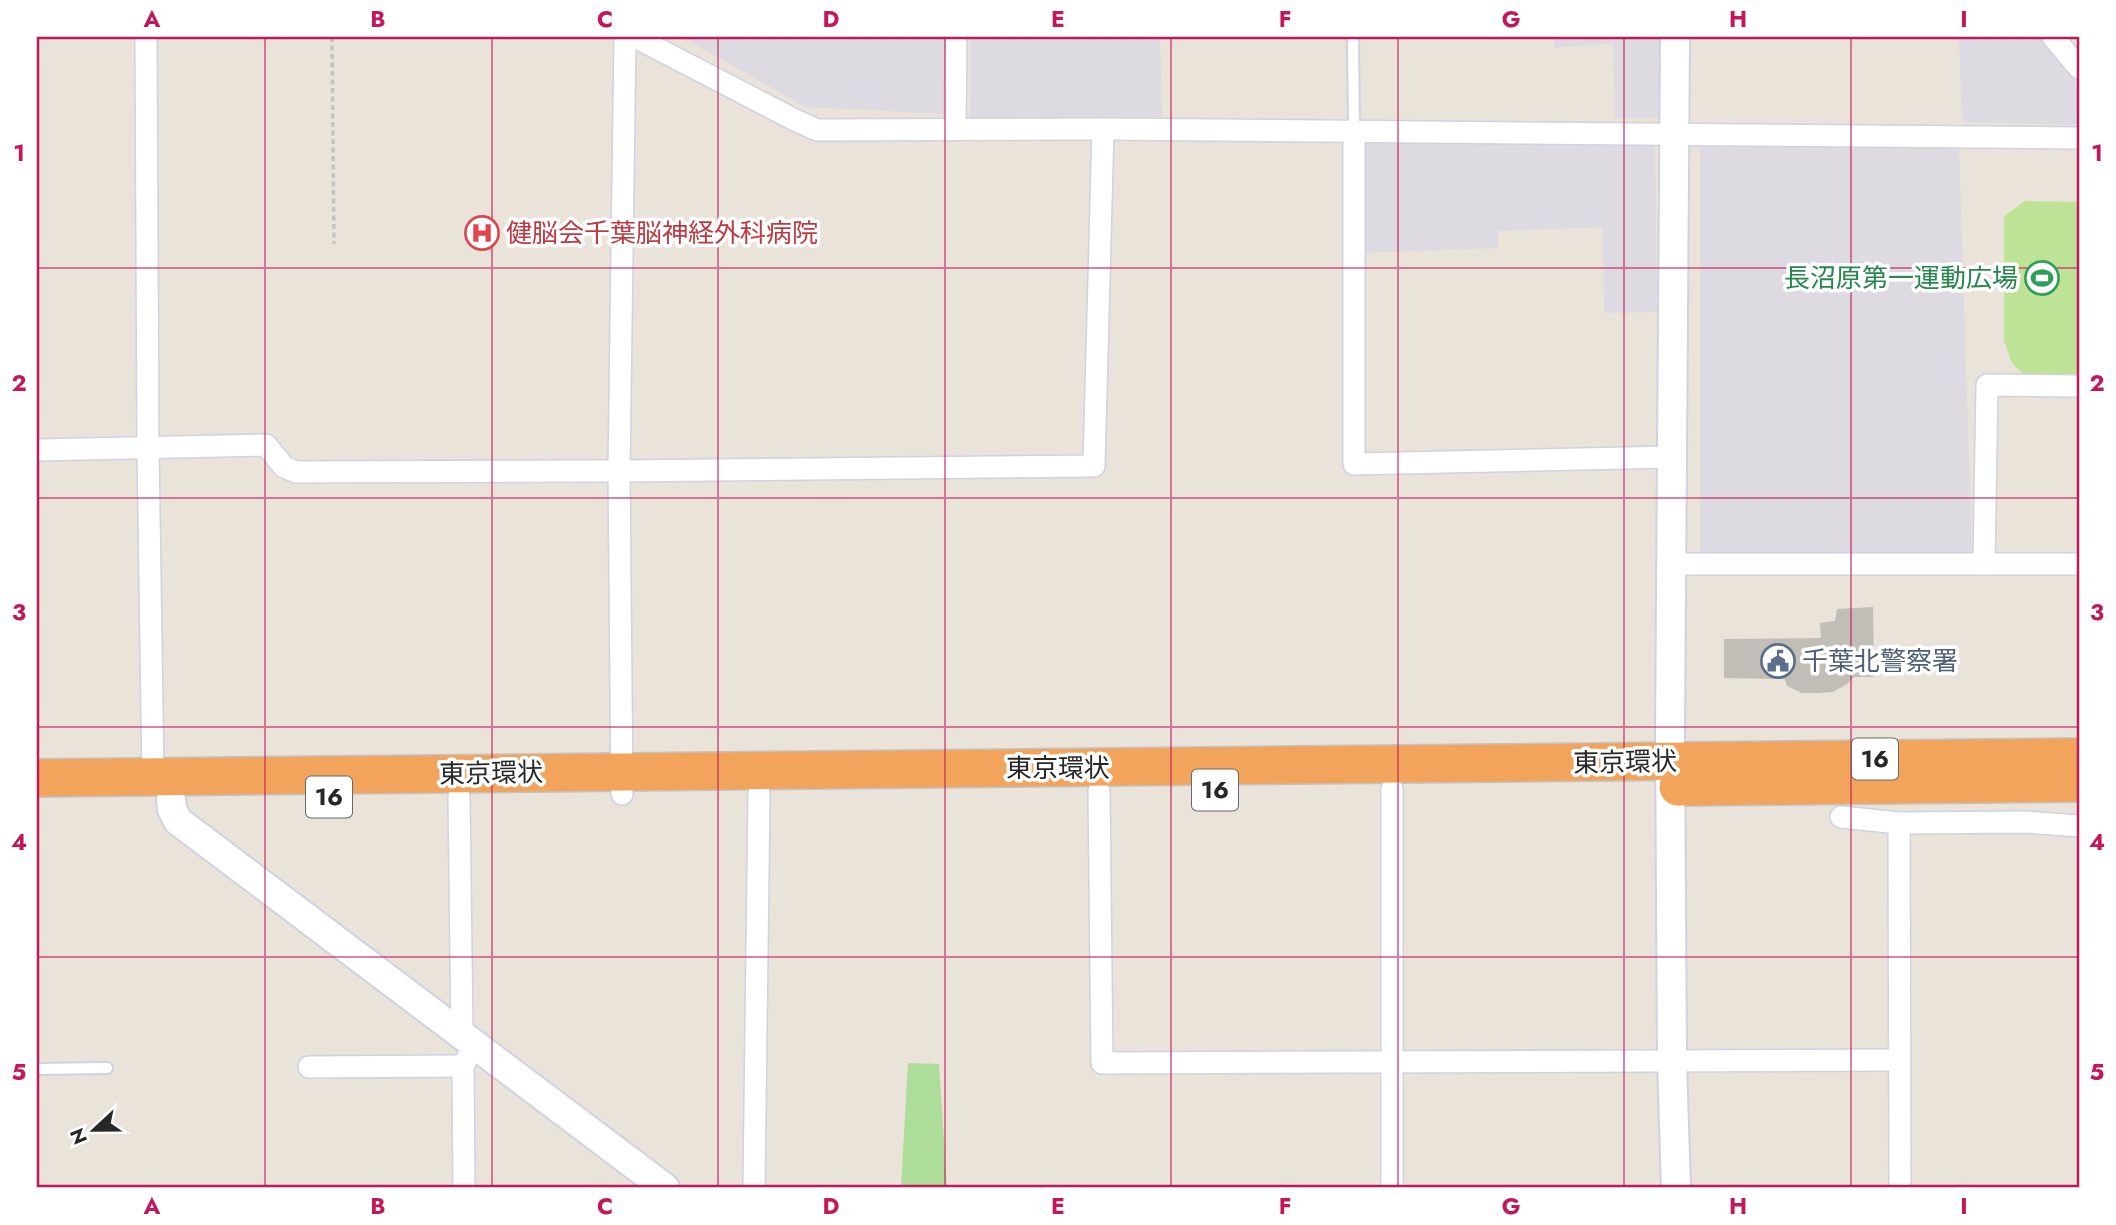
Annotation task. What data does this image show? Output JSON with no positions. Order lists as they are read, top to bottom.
{
  "streets": {
    "highway": ["16", "東京環状"]
  },
  "places": {
    "hospital": ["健脳会千葉脳神経外科病院"],
    "sports": ["長沼原第一運動広場"],
    "public building": ["千葉北警察署"]
  },
  "north": "left",
  "grid": {
    "columns": [
      "A",
      "B",
      "C",
      "D",
      "E",
      "F",
      "G",
      "H",
      "I"
    ],
    "rows": [
      "1",
      "2",
      "3",
      "4",
      "5"
    ]
  }
}
